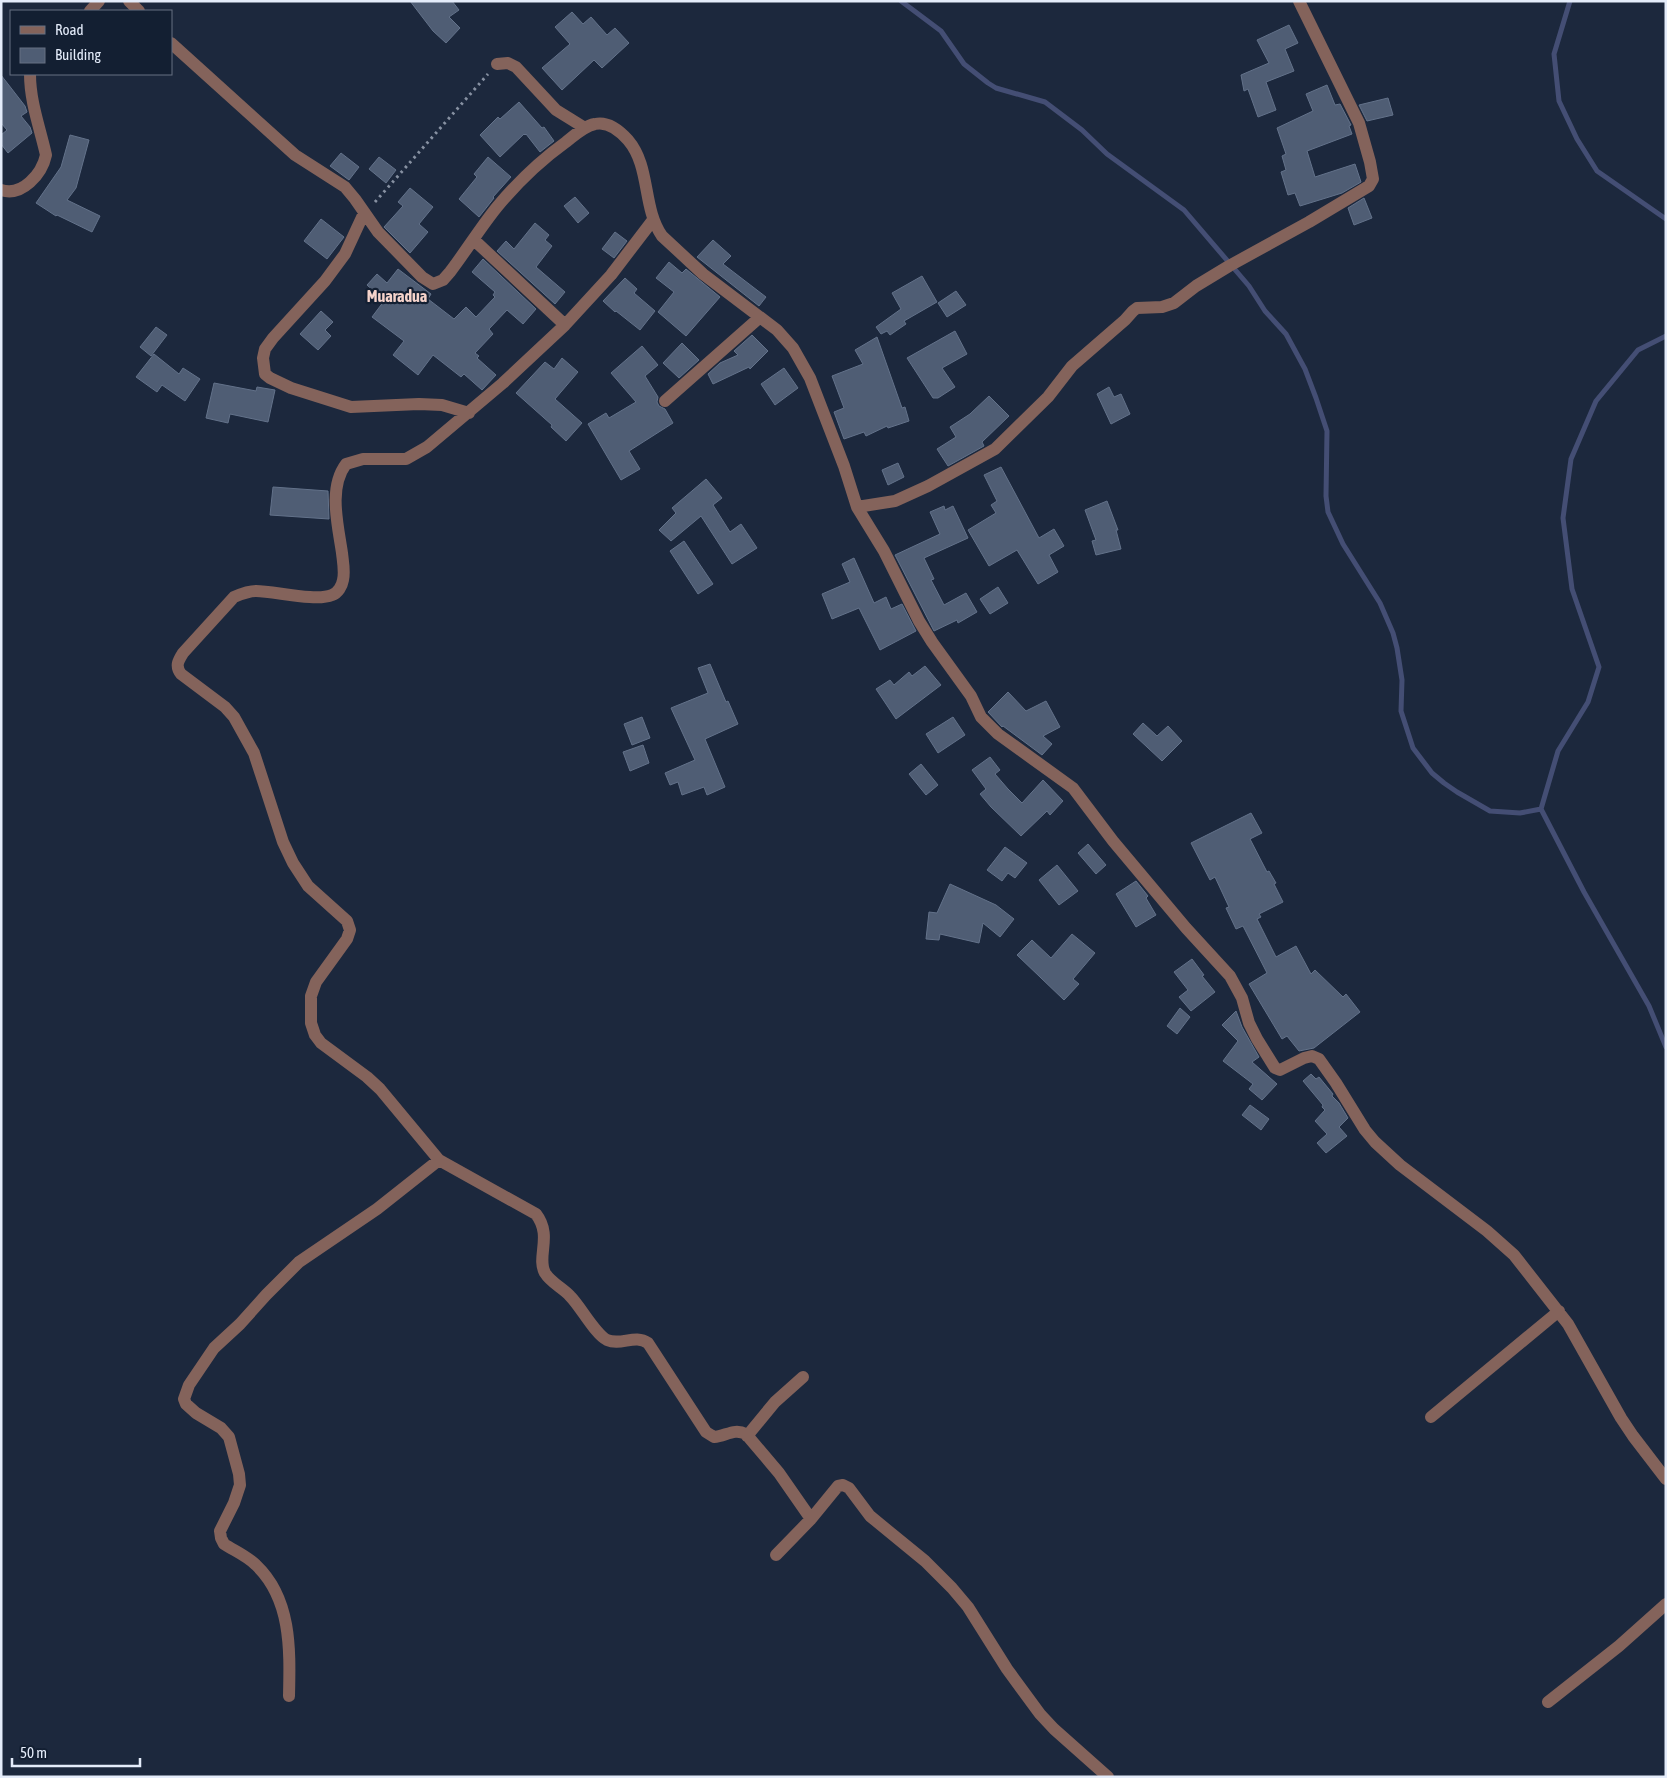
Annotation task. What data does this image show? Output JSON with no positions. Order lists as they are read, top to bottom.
{
  "districts": ["Muaradua"],
  "legend": ["Road", "Building"],
  "scale_bar": "50 m"
}
